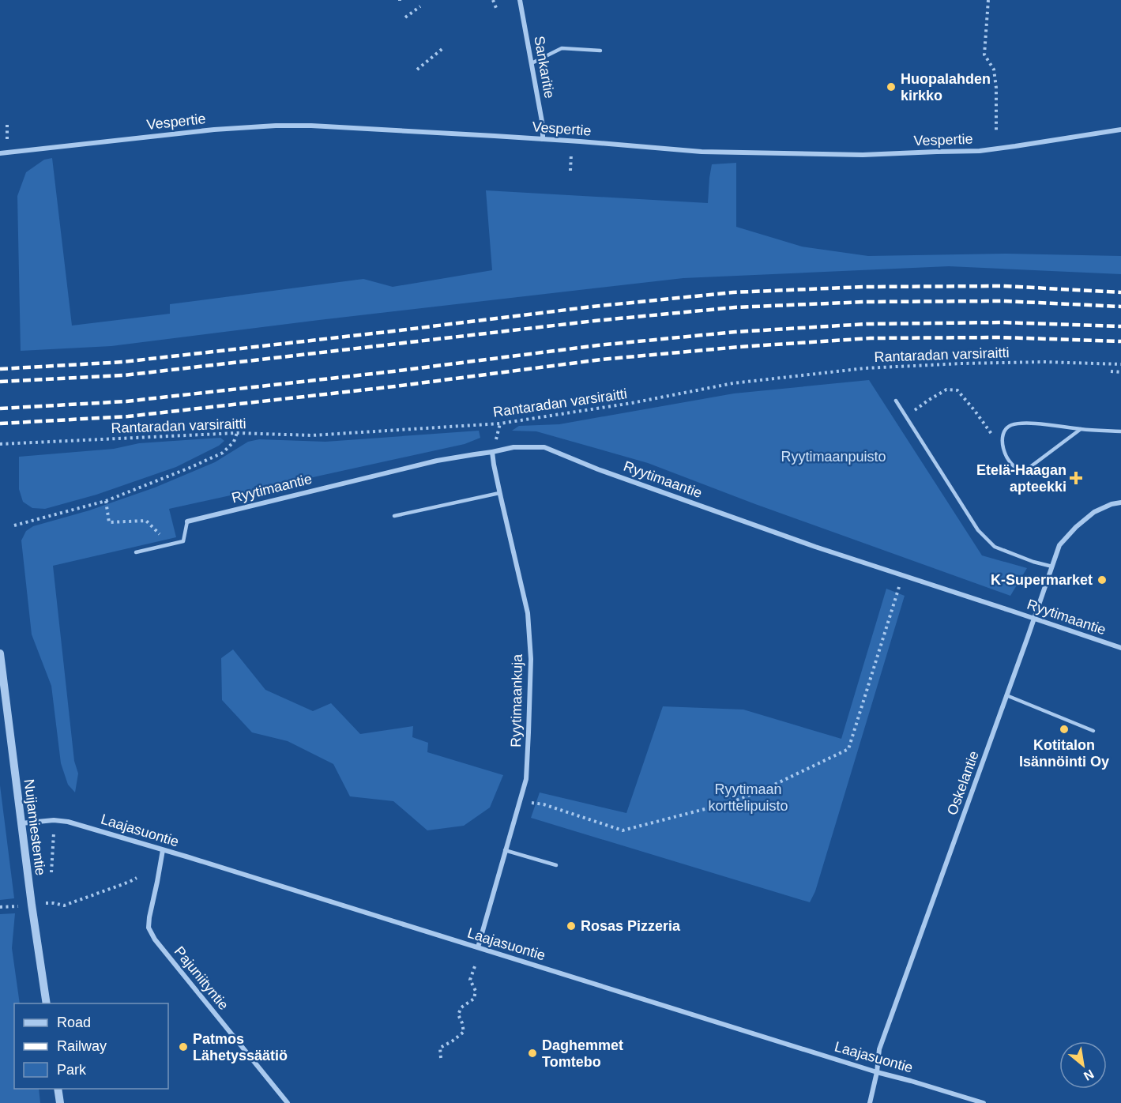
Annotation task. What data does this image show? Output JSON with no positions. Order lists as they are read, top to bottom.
{
  "streets": {
    "street": [
      "Sankaritie",
      "Vespertie",
      "Ryytimaantie",
      "Ryytimaankuja",
      "Oskelantie",
      "Nuijamiestentie",
      "Laajasuontie",
      "Pajuniityntie"
    ],
    "path": ["Rantaradan varsiraitti"]
  },
  "crossings": [
    ["Sankaritie", "Vespertie"],
    ["Ryytimaantie", "Ryytimaankuja"],
    ["Ryytimaantie", "Oskelantie"],
    ["Ryytimaankuja", "Laajasuontie"],
    ["Oskelantie", "Laajasuontie"],
    ["Nuijamiestentie", "Laajasuontie"],
    ["Laajasuontie", "Pajuniityntie"]
  ],
  "parks": ["Ryytimaanpuisto", "Ryytimaan korttelipuisto"],
  "places": {
    "other": [
      "Huopalahden kirkko",
      "K-Supermarket",
      "Kotitalon Isännöinti Oy",
      "Rosas Pizzeria",
      "Patmos Lähetyssäätiö",
      "Daghemmet Tomtebo"
    ],
    "health": ["Etelä-Haagan apteekki"]
  },
  "legend": ["Road", "Railway", "Park"],
  "north": "bottom right"
}
